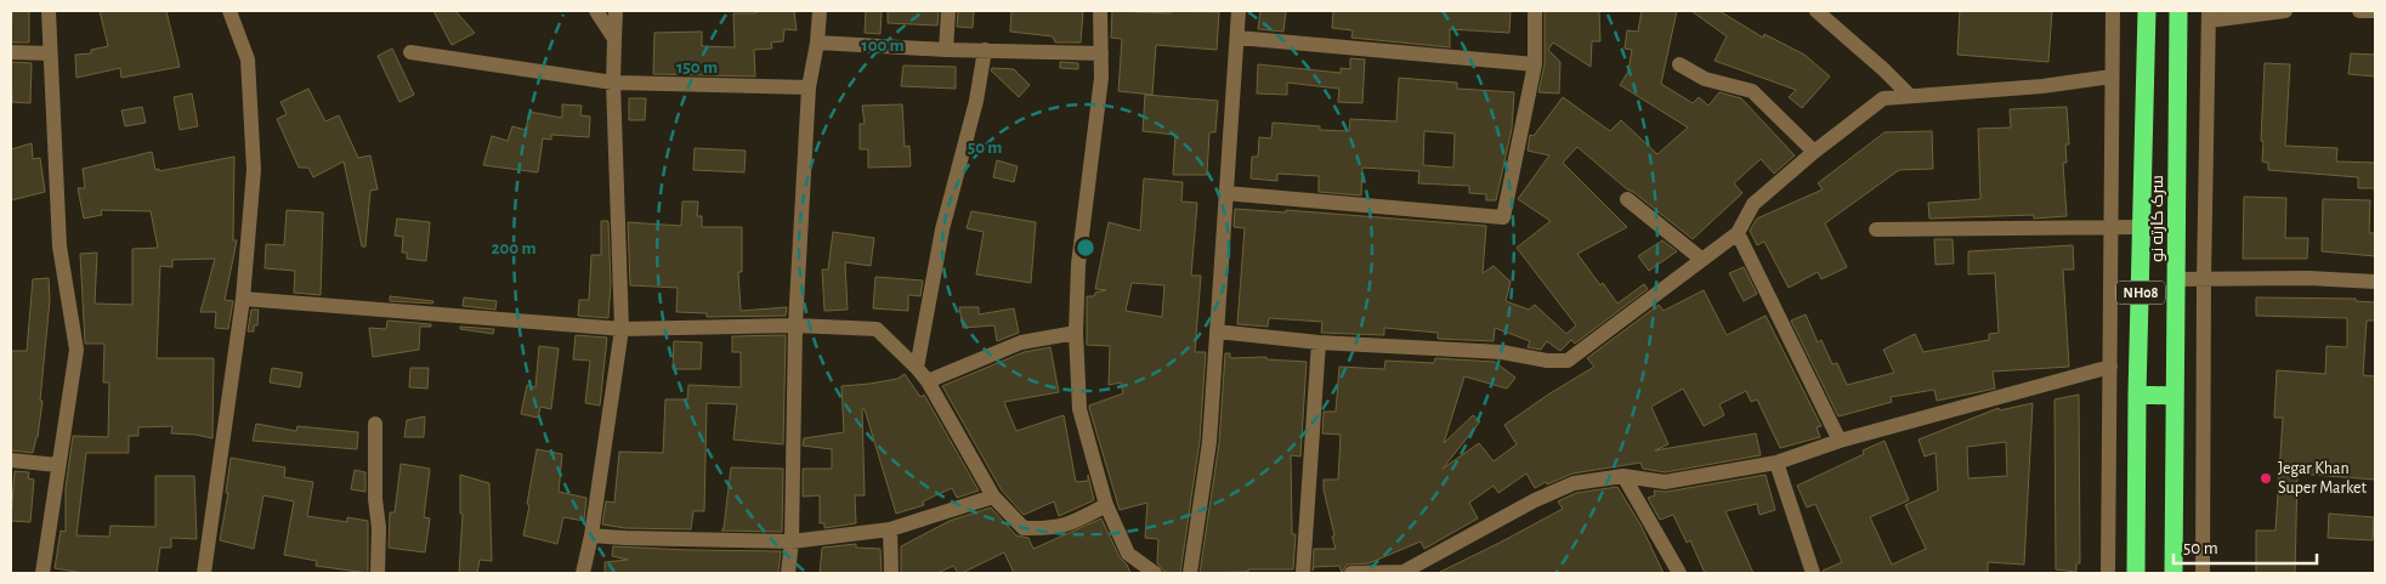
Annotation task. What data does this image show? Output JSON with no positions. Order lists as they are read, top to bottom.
{
  "streets": {
    "highway": ["سرک کارته نو", "NH08"]
  },
  "places": ["Jegar Khan Super Market"],
  "scale_bar": "50 m",
  "rings": [
    "100 m",
    "150 m",
    "50 m",
    "200 m"
  ]
}
